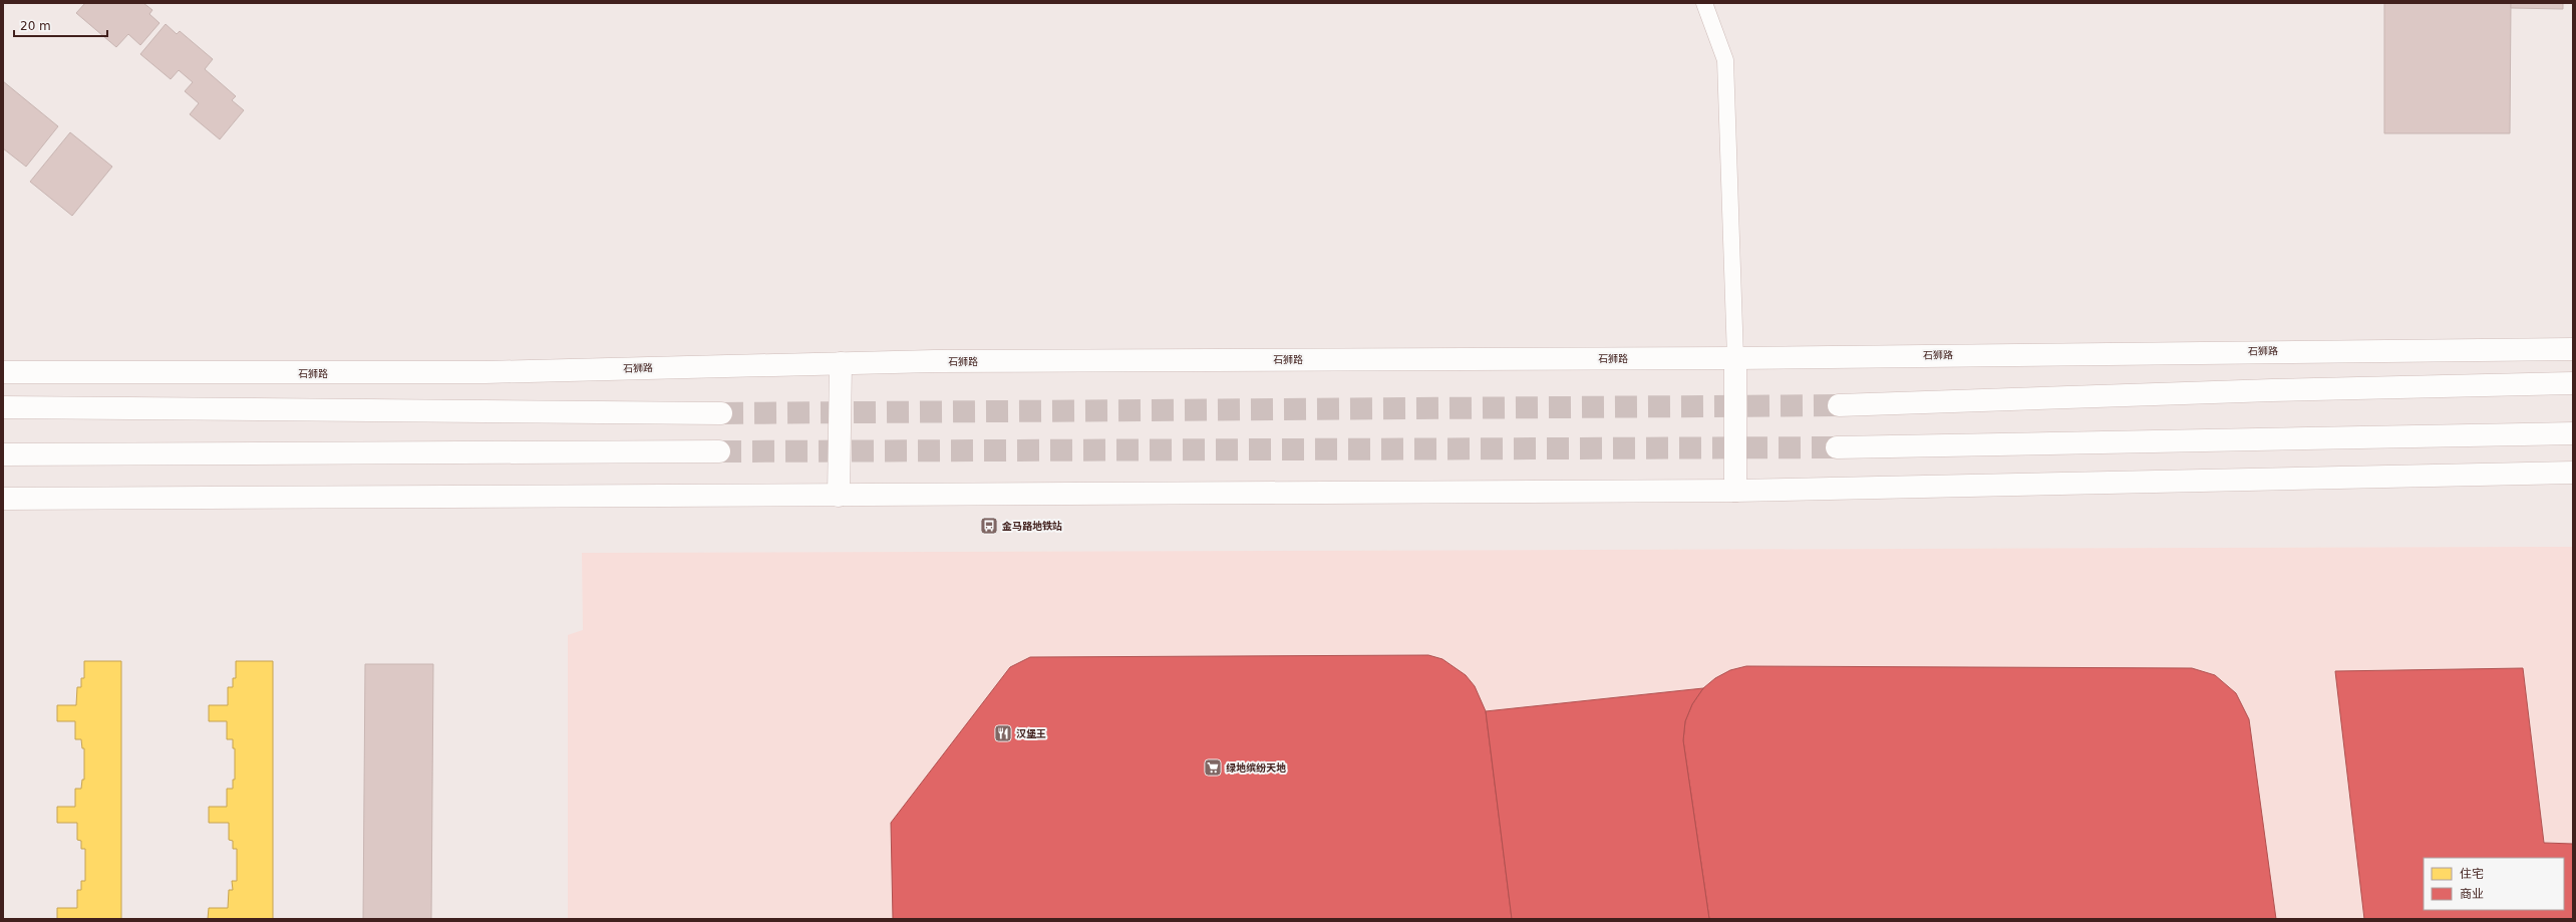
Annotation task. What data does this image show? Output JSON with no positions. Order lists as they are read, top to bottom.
{
  "streets": {
    "street": ["石狮路"]
  },
  "places": {
    "bus stop": ["金马路地铁站"],
    "restaurant": ["汉堡王"],
    "supermarket": ["绿地缤纷天地"]
  },
  "legend": ["住宅", "商业"],
  "scale_bar": "20 m"
}
